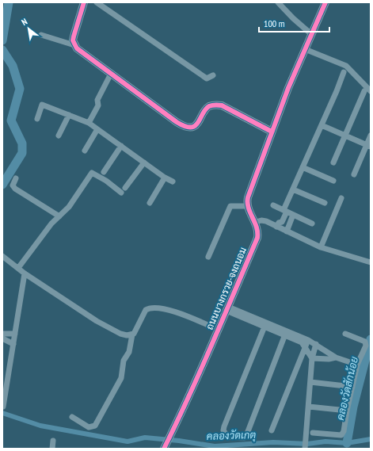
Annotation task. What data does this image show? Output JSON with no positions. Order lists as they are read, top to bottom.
{
  "streets": {
    "street": ["ถนนบางกรวย-จงถนอม"]
  },
  "water": ["คลองวัดสักน้อย", "คลองวัดเกตุ"],
  "scale_bar": "100 m",
  "north": "top left"
}
